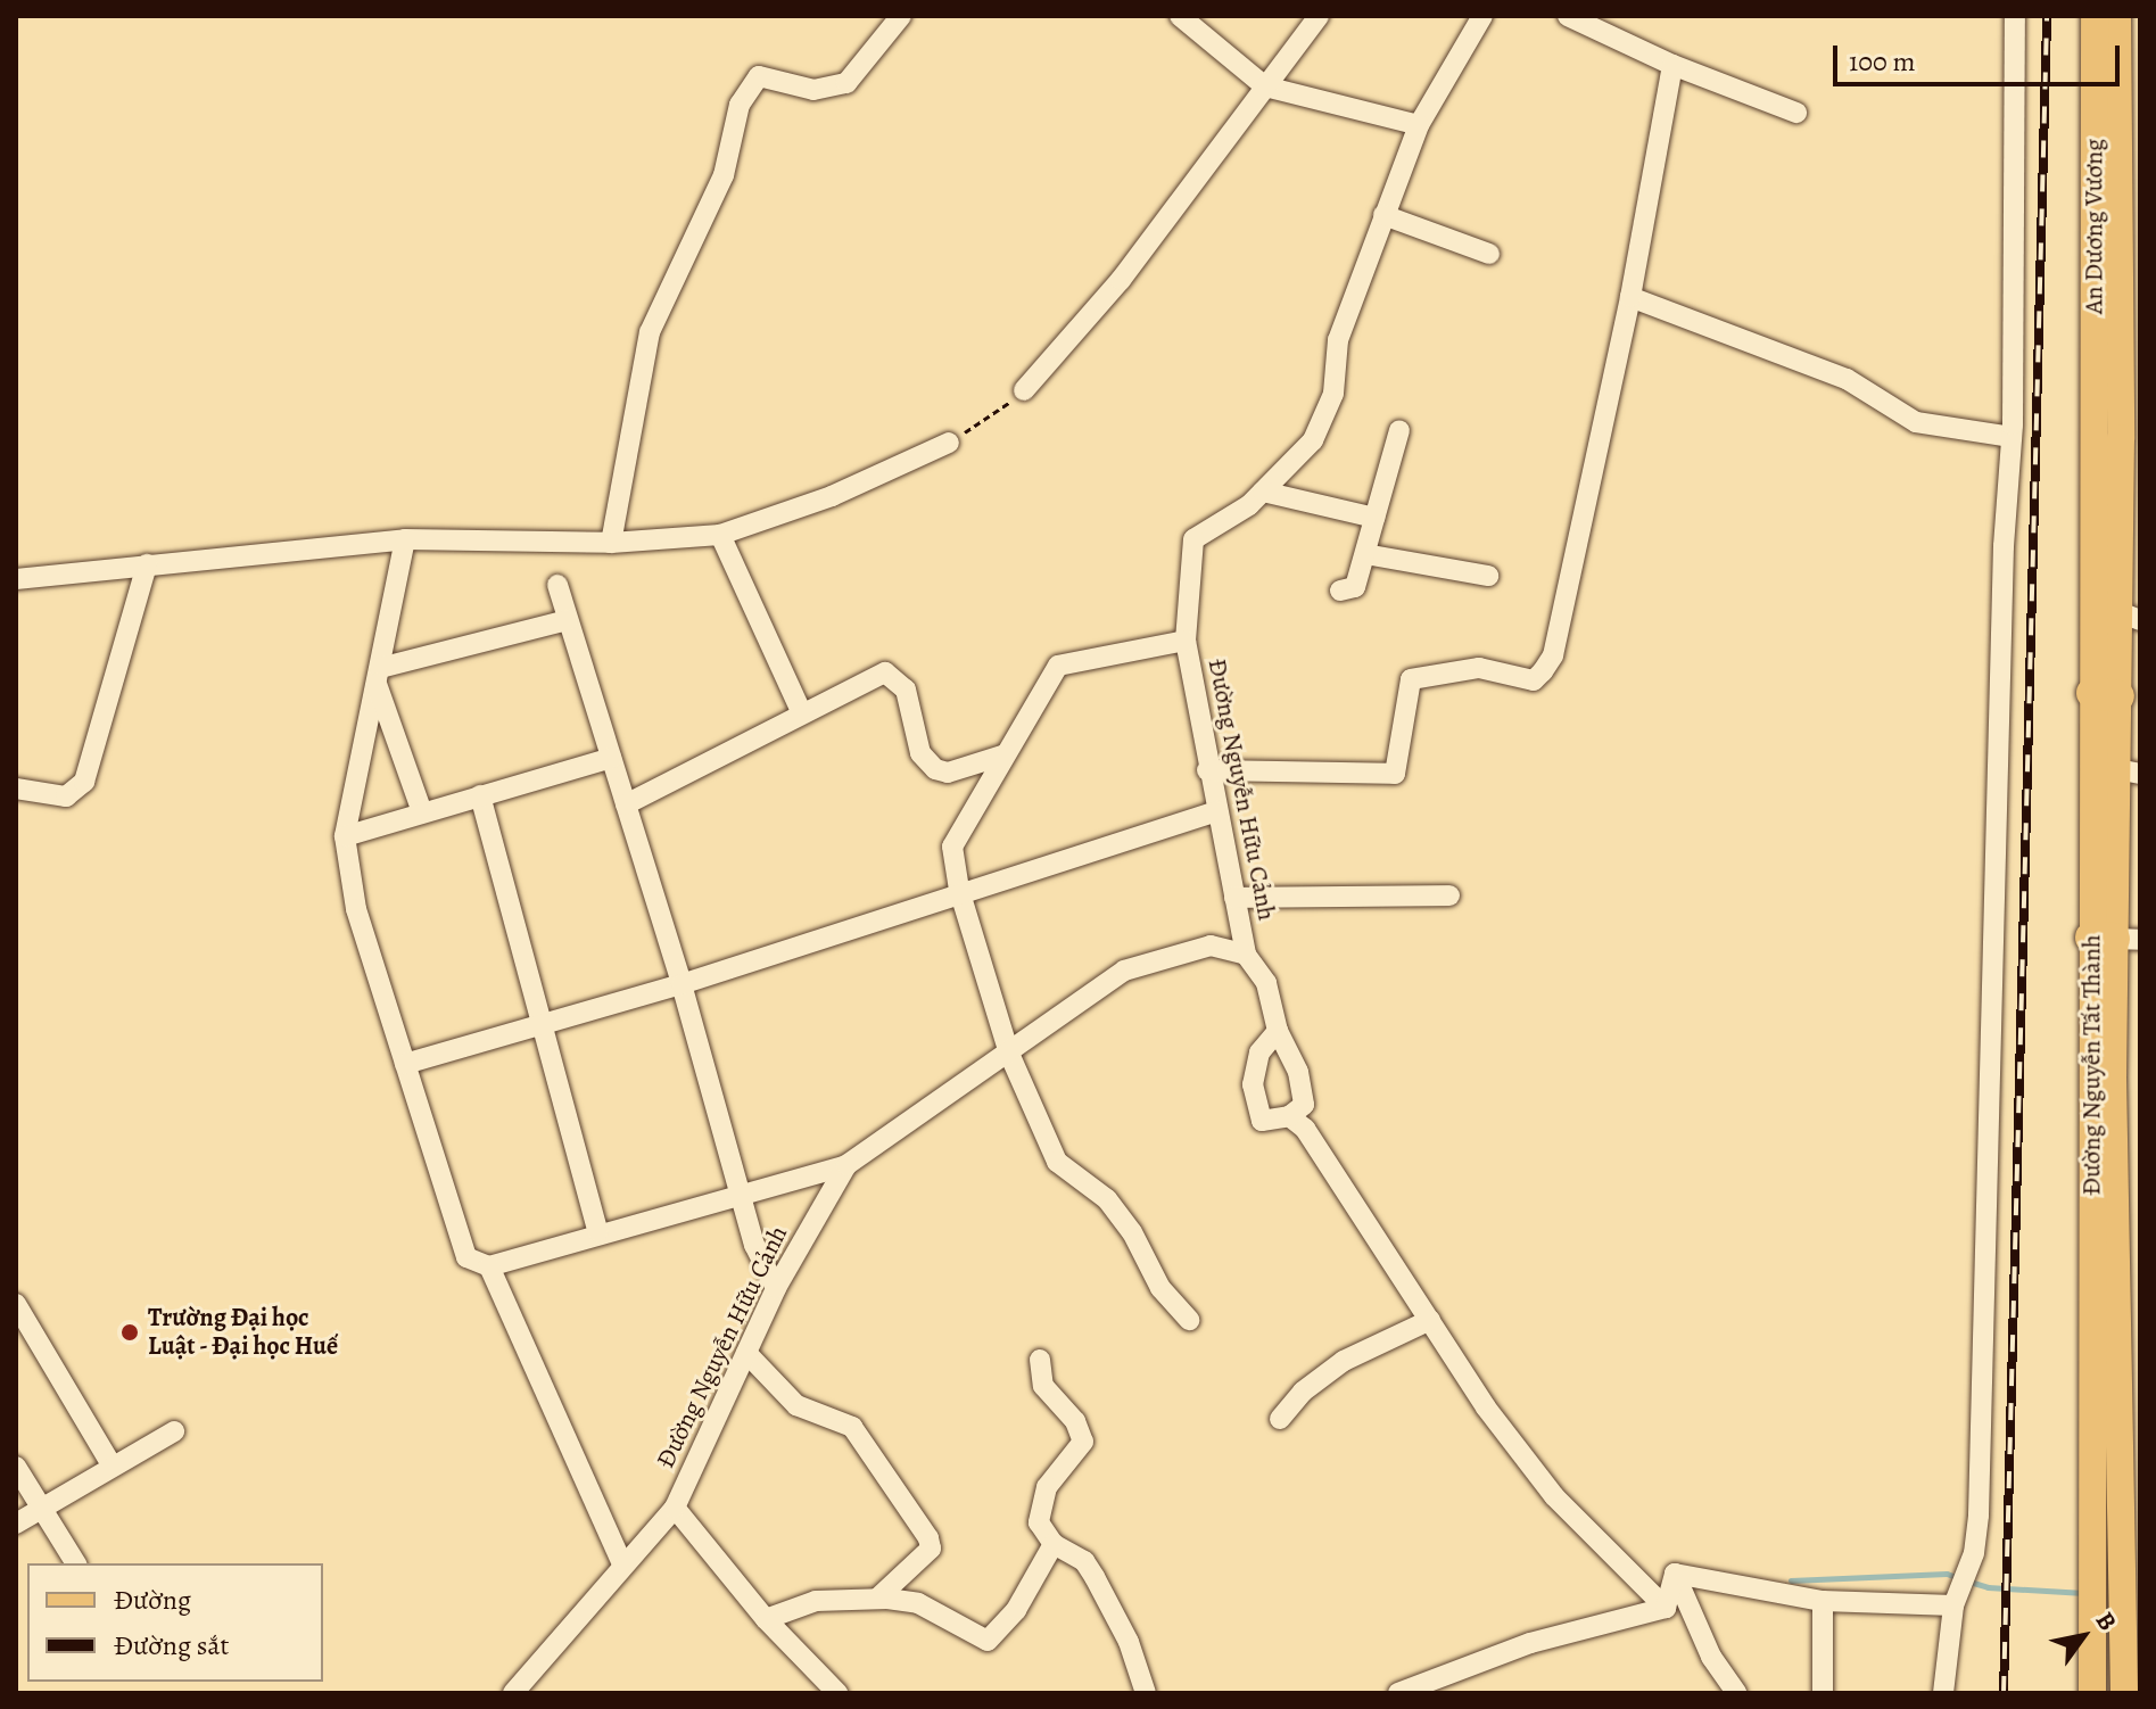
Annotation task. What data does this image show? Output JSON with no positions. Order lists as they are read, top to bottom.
{
  "streets": {
    "main road": ["An Dương Vương", "Đường Nguyễn Tất Thành"],
    "street": ["Đường Nguyễn Hữu Cảnh"]
  },
  "crossings": [
    ["An Dương Vương", "Đường Nguyễn Tất Thành"]
  ],
  "places": ["Trường Đại học Luật - Đại học Huế"],
  "legend": ["Đường", "Đường sắt"],
  "scale_bar": "100 m",
  "north": "top right"
}
